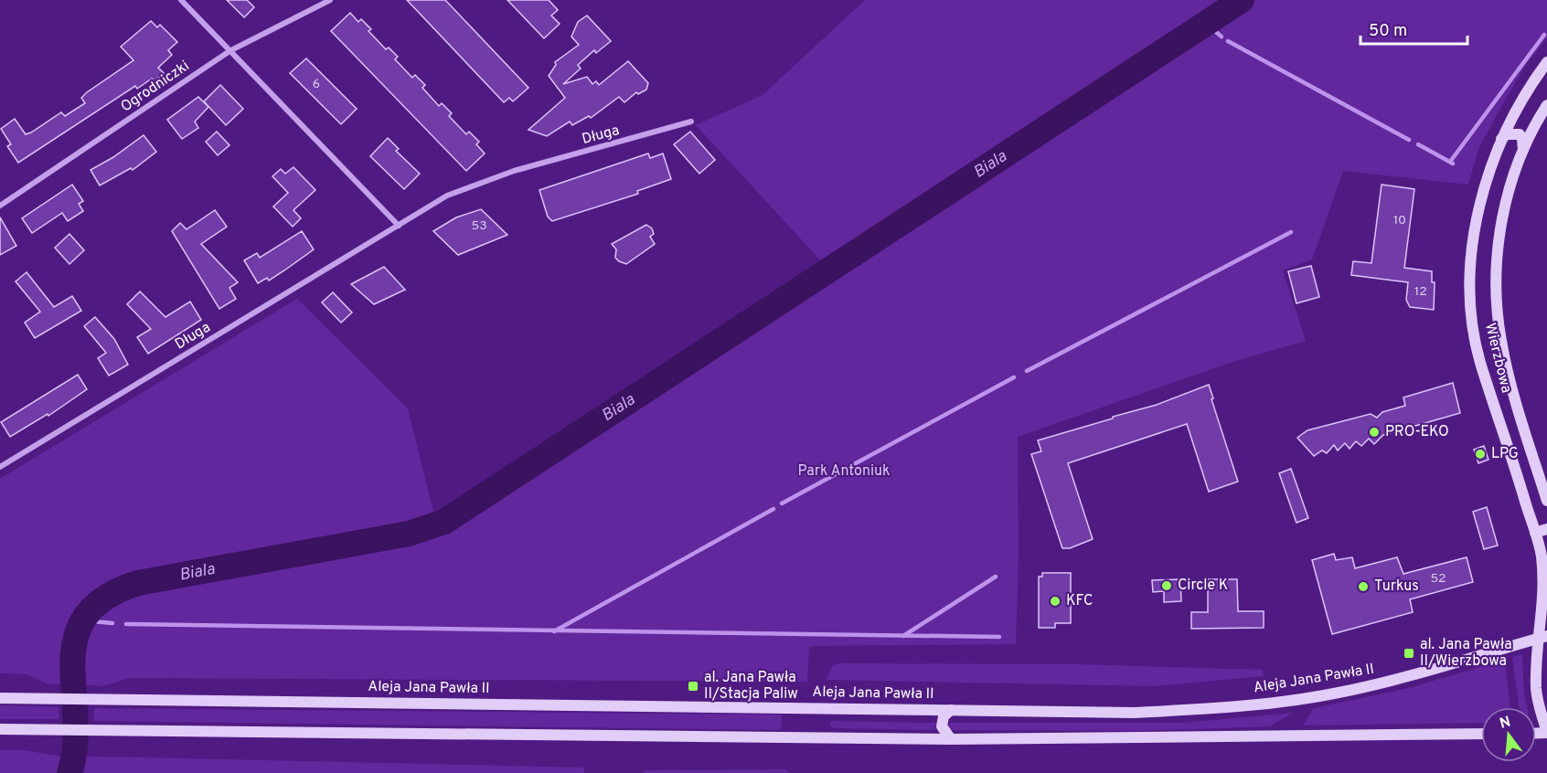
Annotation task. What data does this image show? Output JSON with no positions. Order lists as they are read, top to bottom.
{
  "streets": {
    "main road": ["Wierzbowa", "Aleja Jana Pawła II"],
    "street": ["Ogrodniczki", "Długa"]
  },
  "crossings": [
    ["Wierzbowa", "Aleja Jana Pawła II"]
  ],
  "water": ["Biala"],
  "parks": ["Park Antoniuk"],
  "places": {
    "other": [
      "PRO-EKO",
      "LPG",
      "Circle K",
      "Turkus",
      "KFC"
    ],
    "transit": ["al. Jana Pawła II/Wierzbowa", "al. Jana Pawła II/Stacja Paliw"]
  },
  "house_numbers": [
    "6",
    "10",
    "53",
    "12",
    "52"
  ],
  "scale_bar": "50 m",
  "north": "top"
}
